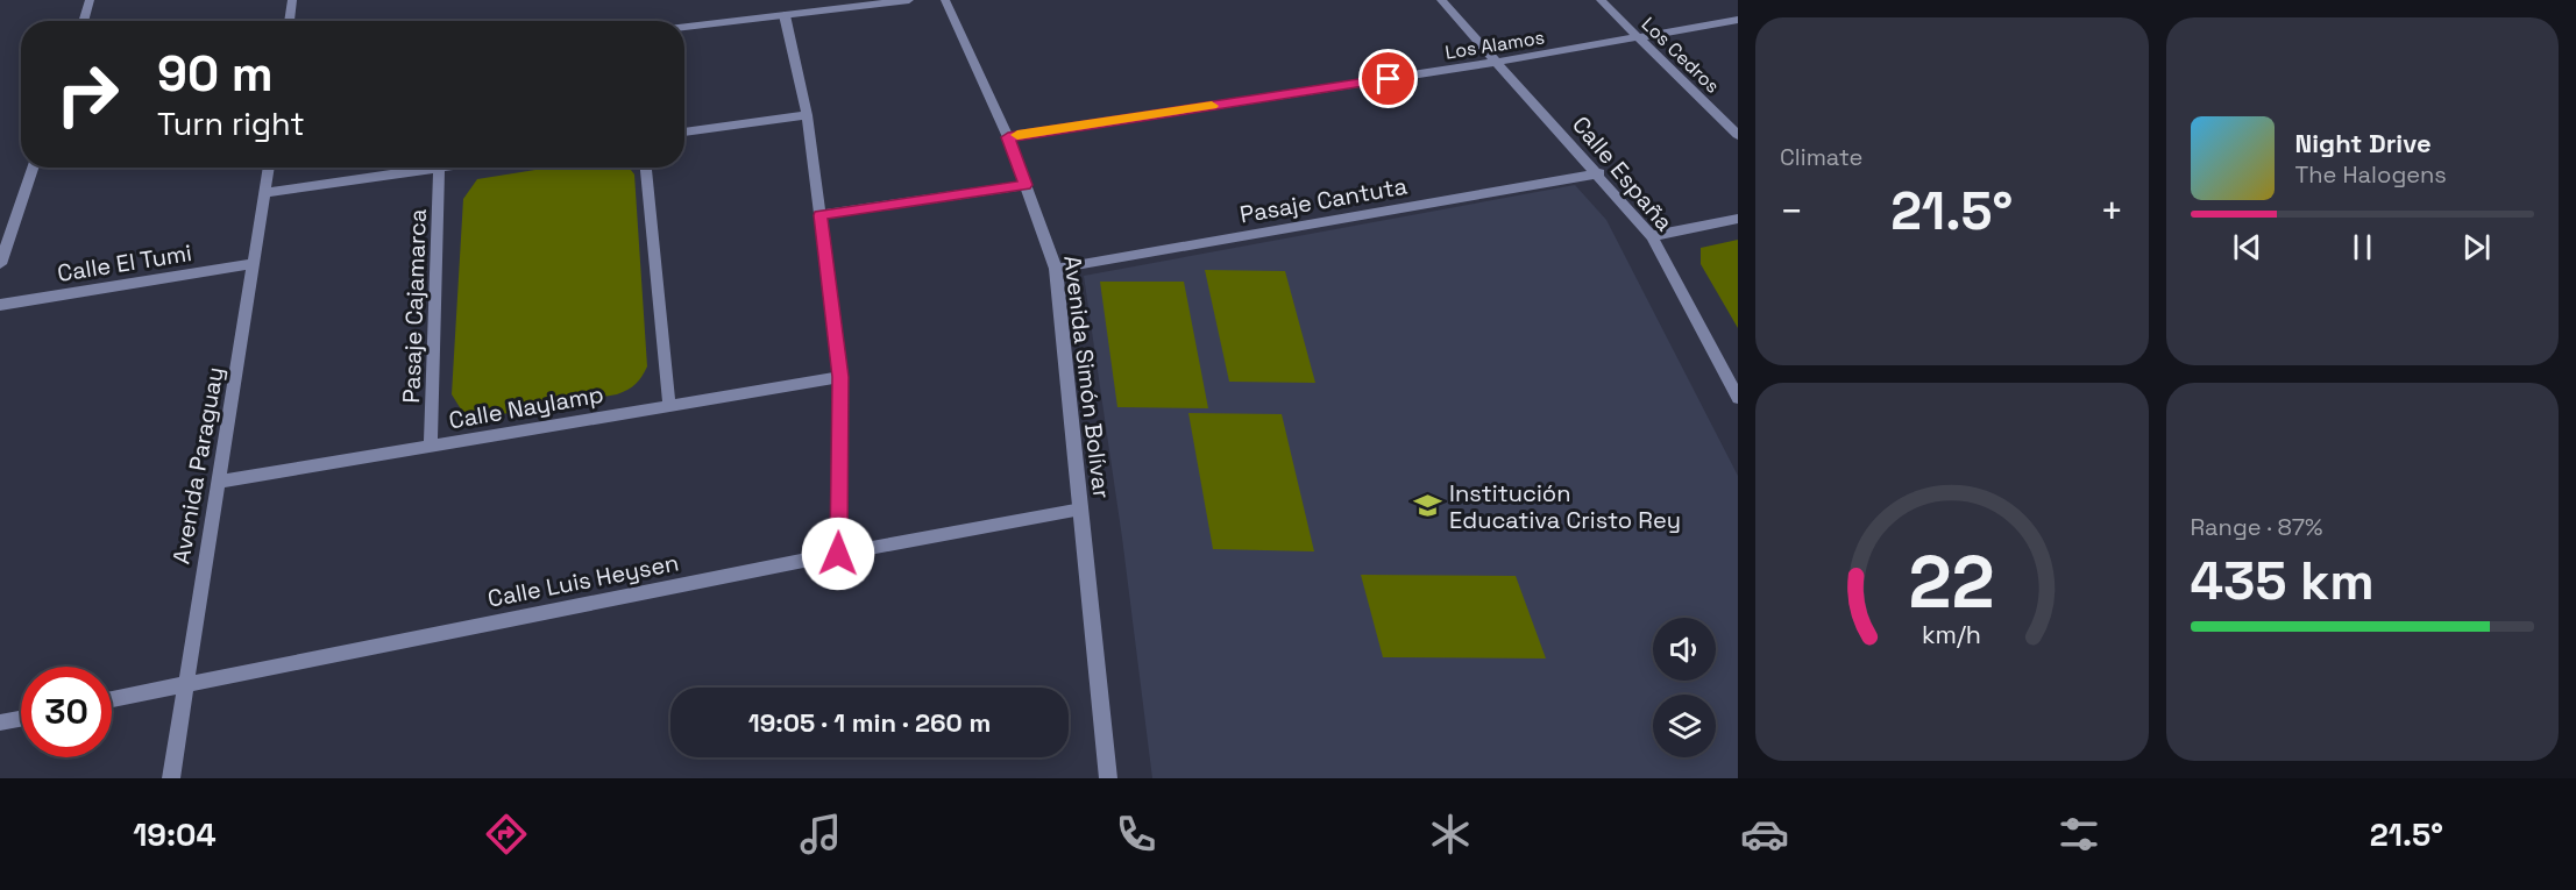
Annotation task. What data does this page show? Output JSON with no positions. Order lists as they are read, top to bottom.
{
  "streets": {
    "street": [
      "Los Alamos",
      "Los Cedros",
      "Calle España",
      "Pasaje Cantuta",
      "Calle El Tumi",
      "Pasaje Cajamarca",
      "Avenida Simón Bolívar",
      "Calle Naylamp",
      "Avenida Paraguay",
      "Calle Luis Heysen"
    ]
  },
  "crossings": [
    ["Los Alamos", "Los Cedros"],
    ["Los Alamos", "Calle España"],
    ["Los Alamos", "Avenida Simón Bolívar"],
    ["Calle España", "Pasaje Cantuta"],
    ["Pasaje Cantuta", "Avenida Simón Bolívar"],
    ["Calle El Tumi", "Avenida Paraguay"],
    ["Pasaje Cajamarca", "Calle Naylamp"],
    ["Avenida Simón Bolívar", "Calle Luis Heysen"],
    ["Calle Naylamp", "Avenida Paraguay"],
    ["Avenida Paraguay", "Calle Luis Heysen"]
  ],
  "places": {
    "school or university": ["Institución Educativa Cristo Rey"]
  },
  "page": {
    "tile": [
      "Climate",
      ["Range · 87%", "435 km"]
    ],
    "turn": ["90 m", "Turn right"],
    "song": ["Night Drive", "The Halogens"],
    "heat": ["−", "21.5°", "+"],
    "limit": "30",
    "trip": "19:05 · 1 min · 260 m",
    "tabs": ["19:04", "21.5°"],
    "gauge": ["22", "km/h"]
  }
}
